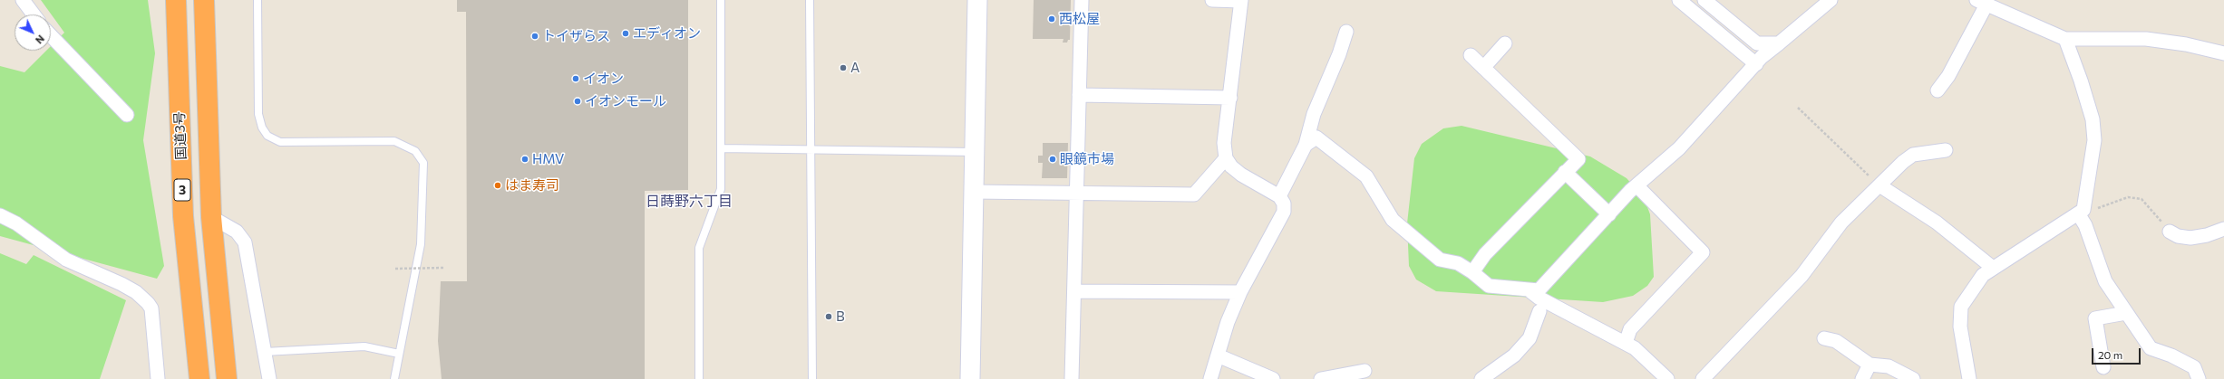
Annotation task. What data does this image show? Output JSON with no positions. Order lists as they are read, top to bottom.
{
  "streets": {
    "highway": ["国道3号", "3"]
  },
  "districts": ["日蒔野六丁目"],
  "places": [
    "西松屋",
    "エディオン",
    "トイザらス",
    "A",
    "イオン",
    "イオンモール",
    "HMV",
    "眼鏡市場",
    "はま寿司",
    "B"
  ],
  "scale_bar": "20 m",
  "north": "bottom right"
}
